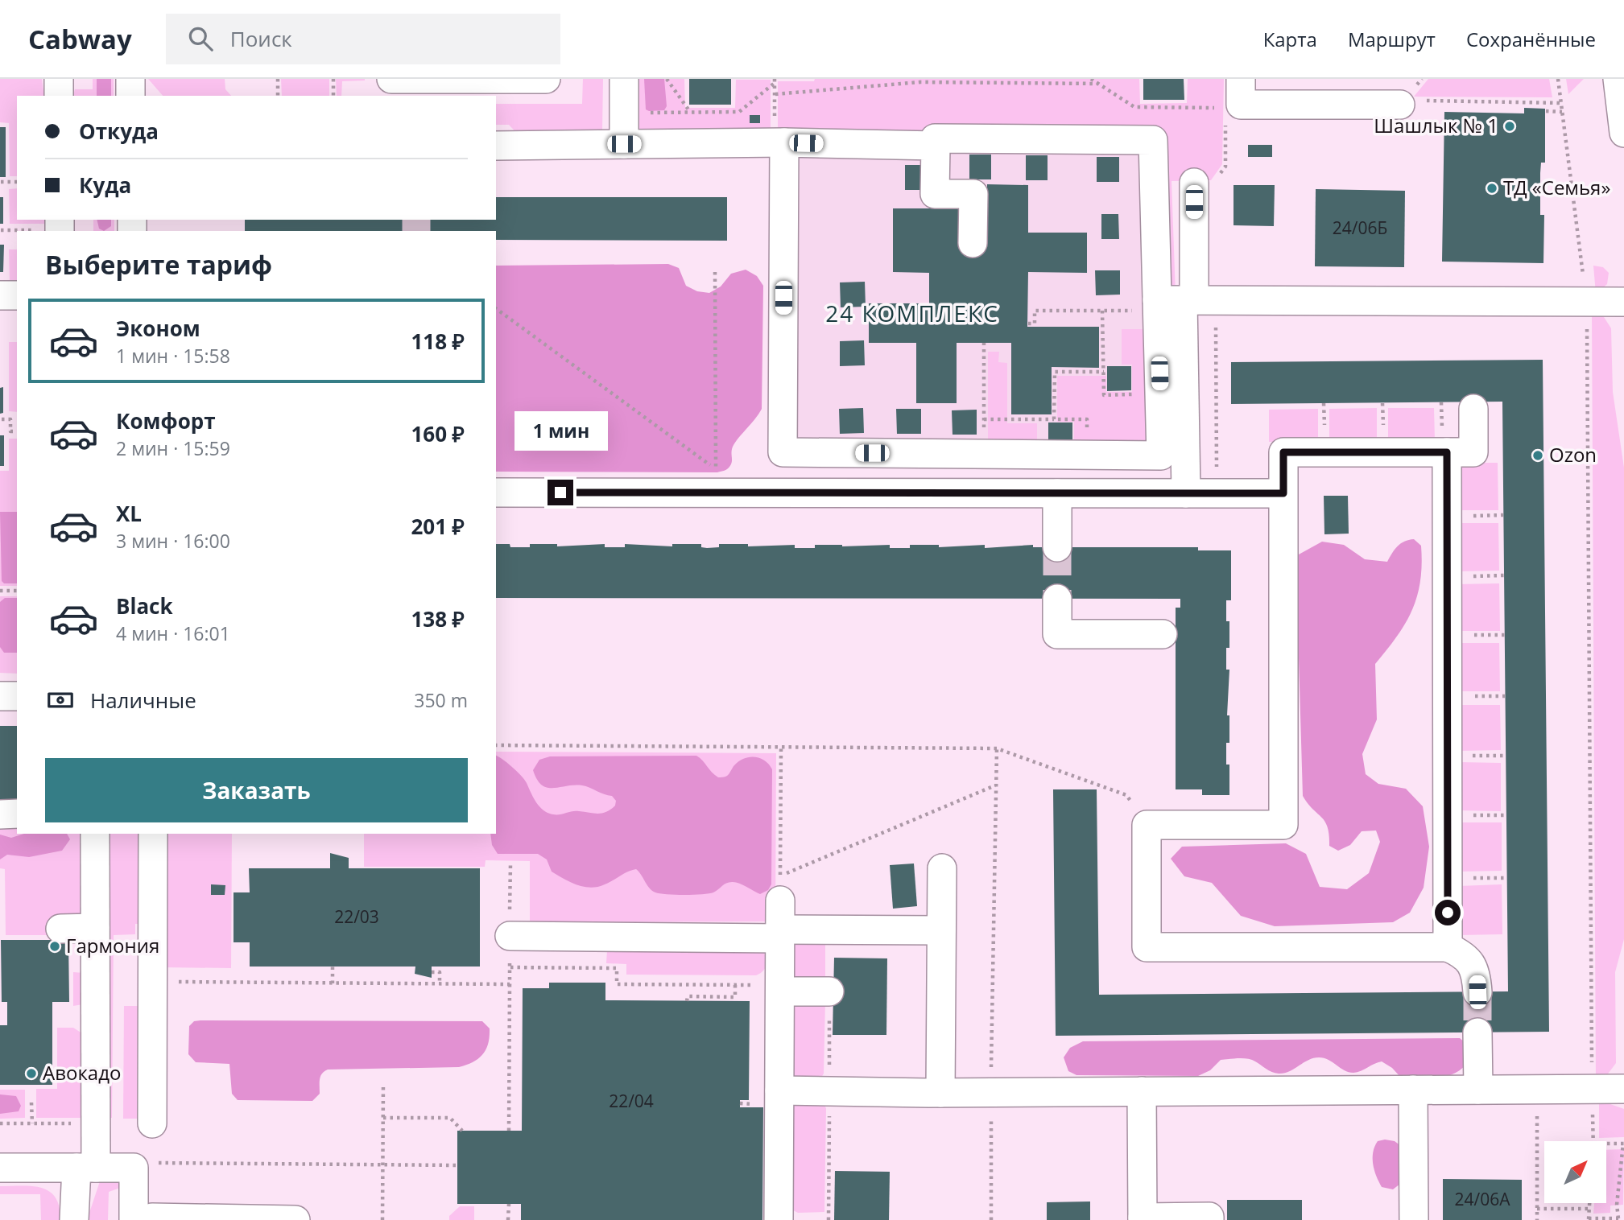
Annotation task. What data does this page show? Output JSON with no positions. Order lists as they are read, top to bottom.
{
  "districts": ["24 КОМПЛЕКС"],
  "places": [
    "Шашлык № 1",
    "ТД «Семья»",
    "Ozon",
    "Гармония",
    "Авокадо"
  ],
  "house_numbers": [
    "24/06Б",
    "22/03",
    "22/04",
    "24/06А"
  ],
  "north": "top right",
  "page": {
    "header": "Cabway",
    "search": "Поиск",
    "nav": ["Карта", "Маршрут", "Сохранённые"],
    "banner": ["Откуда", "Куда"],
    "heading": "Выберите тариф",
    "list": [
      {
        "name": "Эконом",
        "note": "1 мин · 15:58",
        "value": "118 ₽"
      },
      {
        "name": "Комфорт",
        "note": "2 мин · 15:59",
        "value": "160 ₽"
      },
      {
        "name": "XL",
        "note": "3 мин · 16:00",
        "value": "201 ₽"
      },
      {
        "name": "Black",
        "note": "4 мин · 16:01",
        "value": "138 ₽"
      }
    ],
    "bubble": "1 мин",
    "pay": ["Наличные", "350 m"],
    "buttons": "Заказать"
  }
}
